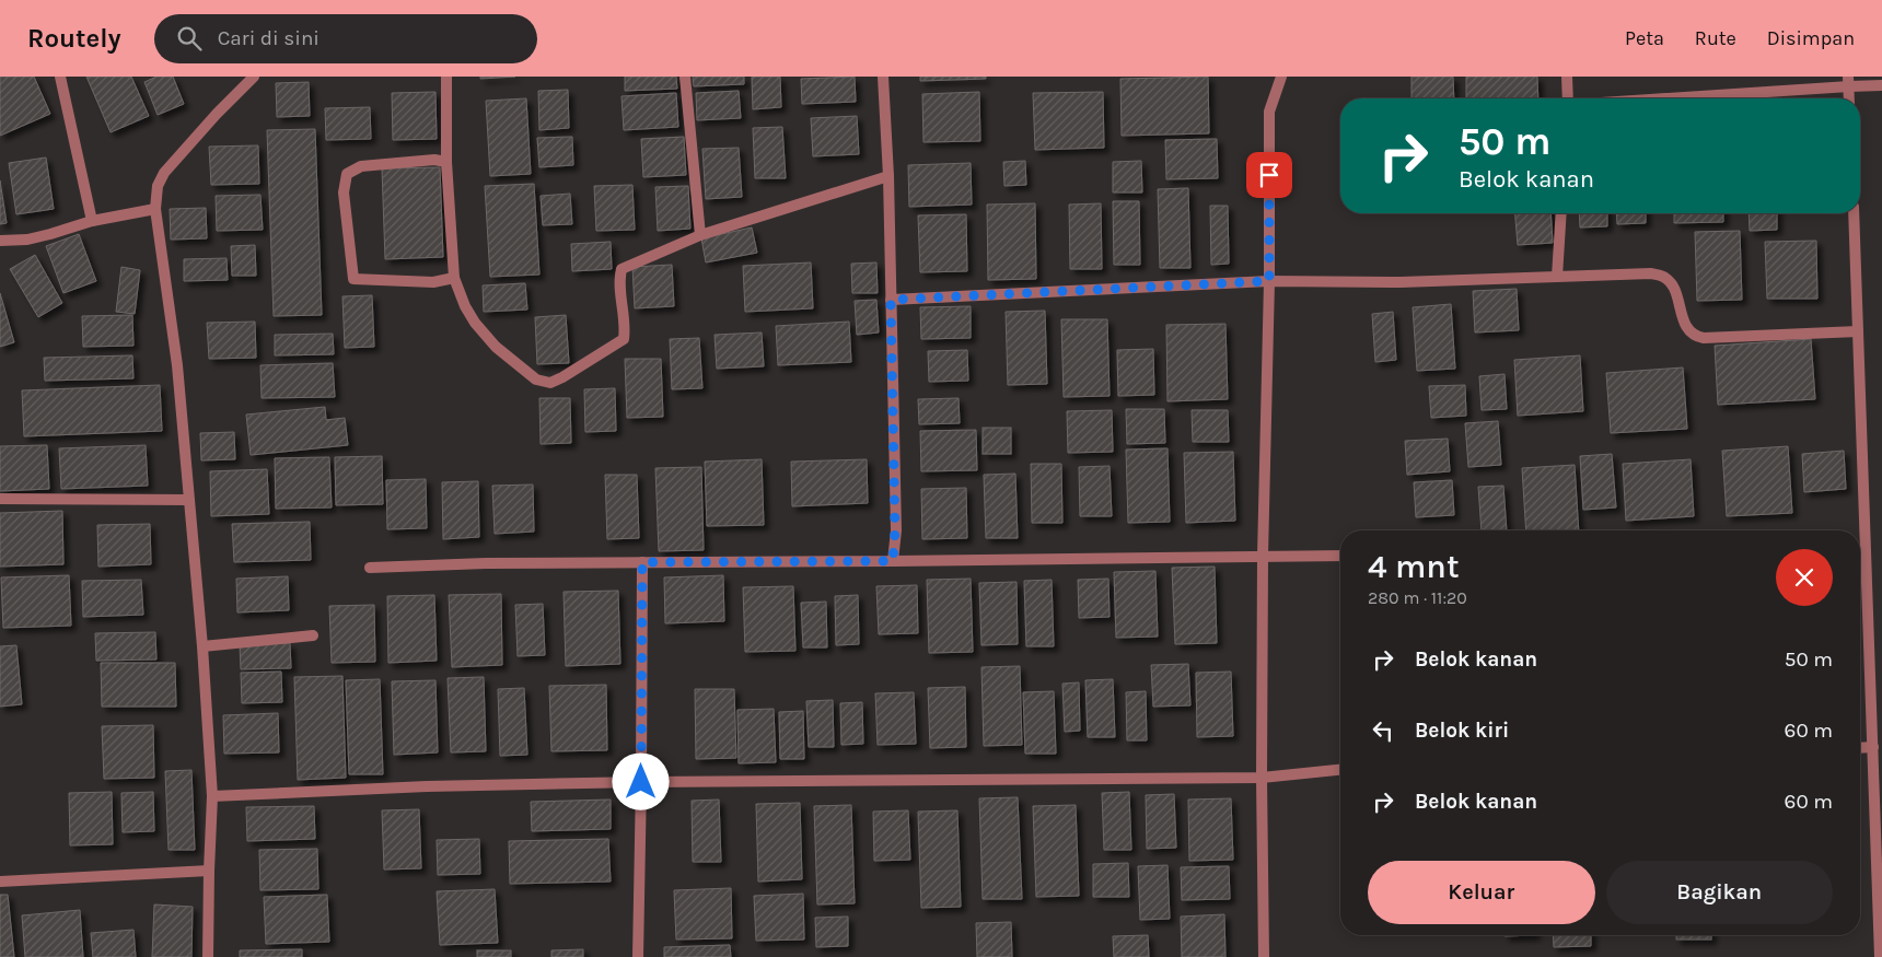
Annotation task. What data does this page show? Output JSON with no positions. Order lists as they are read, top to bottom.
{
  "page": {
    "header": "Routely",
    "search": "Cari di sini",
    "nav": ["Peta", "Rute", "Disimpan"],
    "turn": ["50 m", "Belok kanan"],
    "heading": ["4 mnt", "280 m · 11:20"],
    "list": [
      {
        "name": "Belok kanan",
        "value": "50 m"
      },
      {
        "name": "Belok kiri",
        "value": "60 m"
      },
      {
        "name": "Belok kanan",
        "value": "60 m"
      }
    ],
    "buttons": ["Keluar", "Bagikan"]
  }
}
